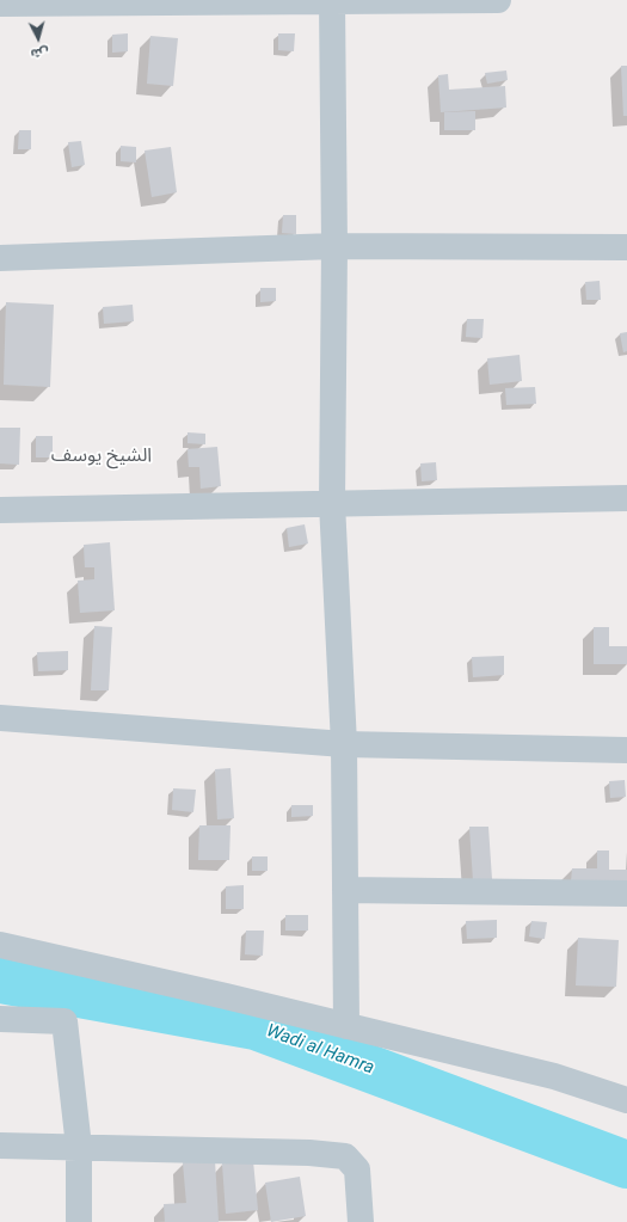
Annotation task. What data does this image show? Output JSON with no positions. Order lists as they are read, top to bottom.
{
  "districts": ["الشيخ يوسف"],
  "water": ["Wadi al Hamra"],
  "north": "bottom"
}
